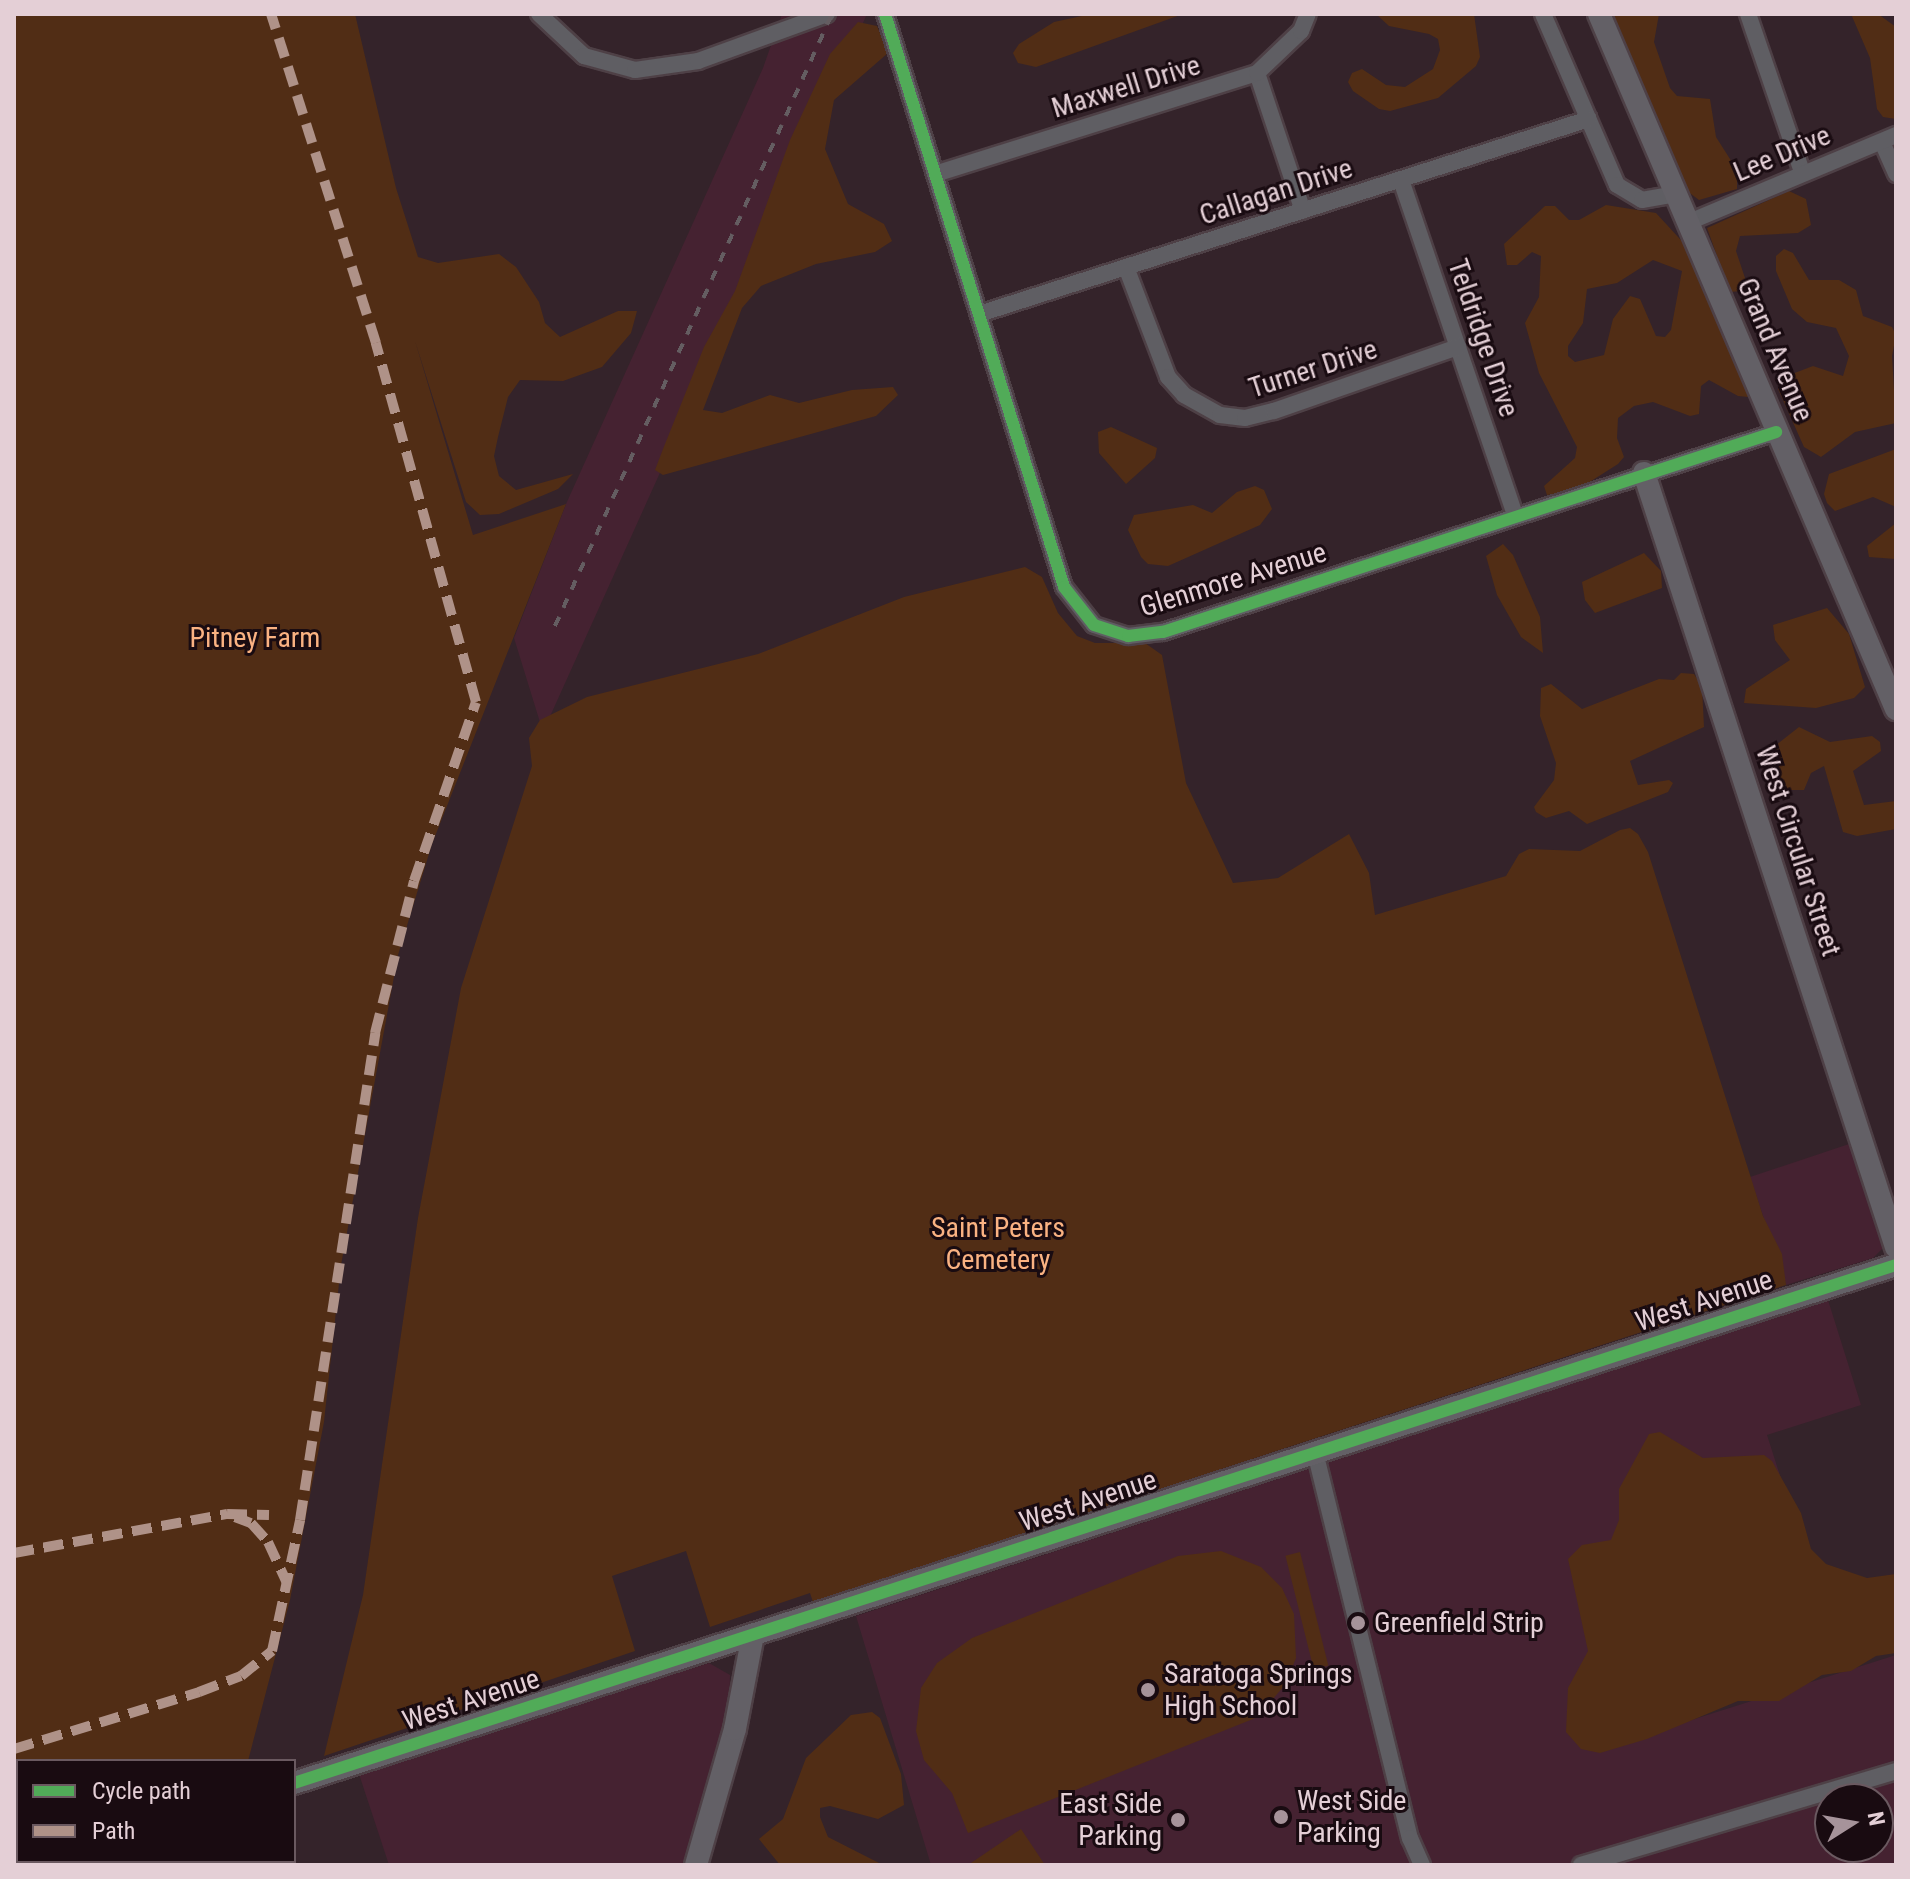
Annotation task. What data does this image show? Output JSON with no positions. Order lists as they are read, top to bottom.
{
  "streets": {
    "street": [
      "Maxwell Drive",
      "Lee Drive",
      "Callagan Drive",
      "Teldridge Drive",
      "Grand Avenue",
      "Turner Drive",
      "Glenmore Avenue",
      "West Circular Street",
      "West Avenue"
    ]
  },
  "crossings": [
    ["Maxwell Drive", "Glenmore Avenue"],
    ["Lee Drive", "Grand Avenue"],
    ["Callagan Drive", "Teldridge Drive"],
    ["Callagan Drive", "Turner Drive"],
    ["Callagan Drive", "Glenmore Avenue"],
    ["Teldridge Drive", "Turner Drive"],
    ["Teldridge Drive", "Glenmore Avenue"],
    ["Grand Avenue", "Glenmore Avenue"],
    ["Glenmore Avenue", "West Circular Street"]
  ],
  "parks": ["Pitney Farm", "Saint Peters Cemetery"],
  "places": [
    "Greenfield Strip",
    "Saratoga Springs High School",
    "West Side Parking",
    "East Side Parking"
  ],
  "legend": ["Cycle path", "Path"],
  "north": "right"
}
